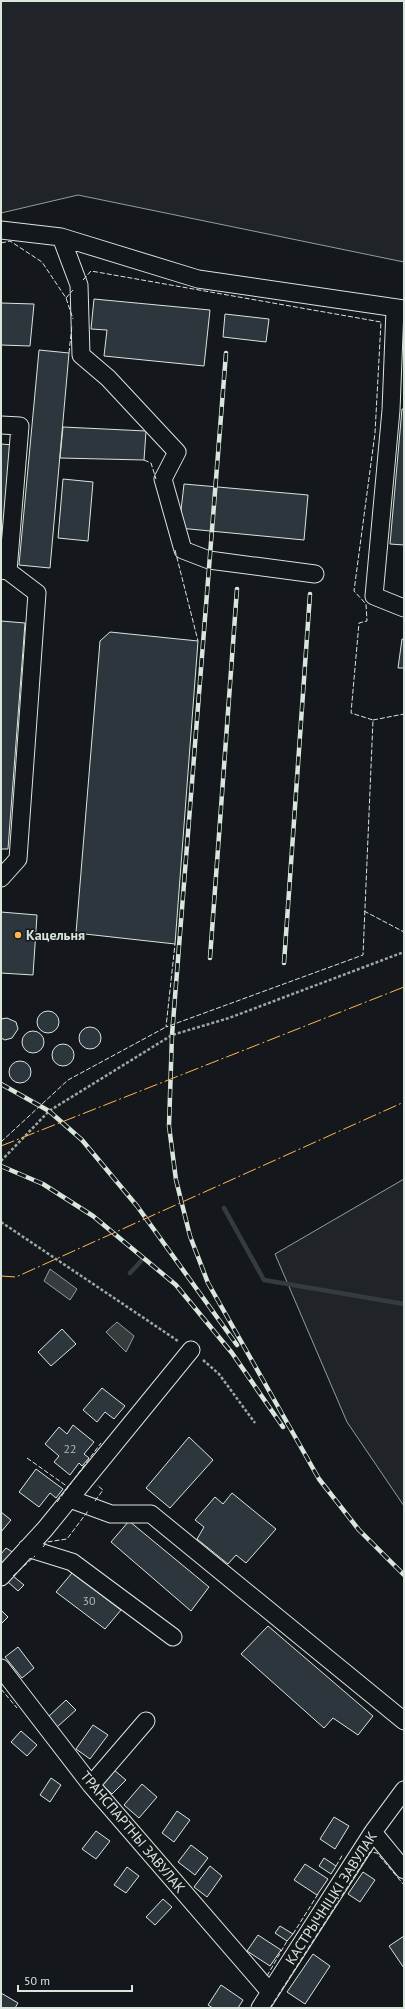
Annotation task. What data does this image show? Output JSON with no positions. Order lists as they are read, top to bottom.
{
  "streets": {
    "street": ["ТРАНСПАРТНЫ ЗАВУЛАК", "КАСТРЫЧНІЦКІ ЗАВУЛАК"]
  },
  "crossings": [
    ["ТРАНСПАРТНЫ ЗАВУЛАК", "КАСТРЫЧНІЦКІ ЗАВУЛАК"]
  ],
  "places": ["Кацельня"],
  "house_numbers": ["22", "30"],
  "scale_bar": "50 m"
}
